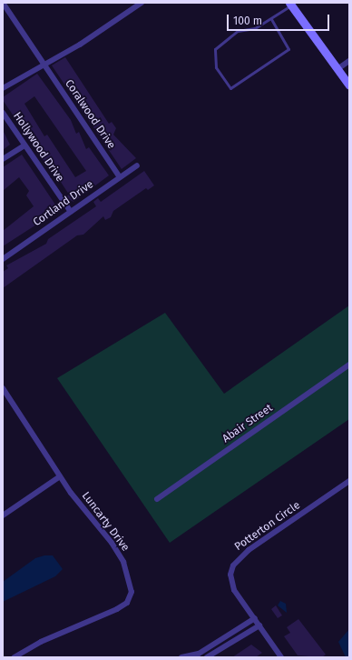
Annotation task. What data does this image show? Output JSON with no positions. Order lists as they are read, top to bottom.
{
  "streets": {
    "street": [
      "Coralwood Drive",
      "Hollywood Drive",
      "Cortland Drive",
      "Abair Street",
      "Luncarty Drive",
      "Potterton Circle"
    ]
  },
  "crossings": [
    ["Coralwood Drive", "Cortland Drive"],
    ["Hollywood Drive", "Cortland Drive"]
  ],
  "scale_bar": "100 m"
}
